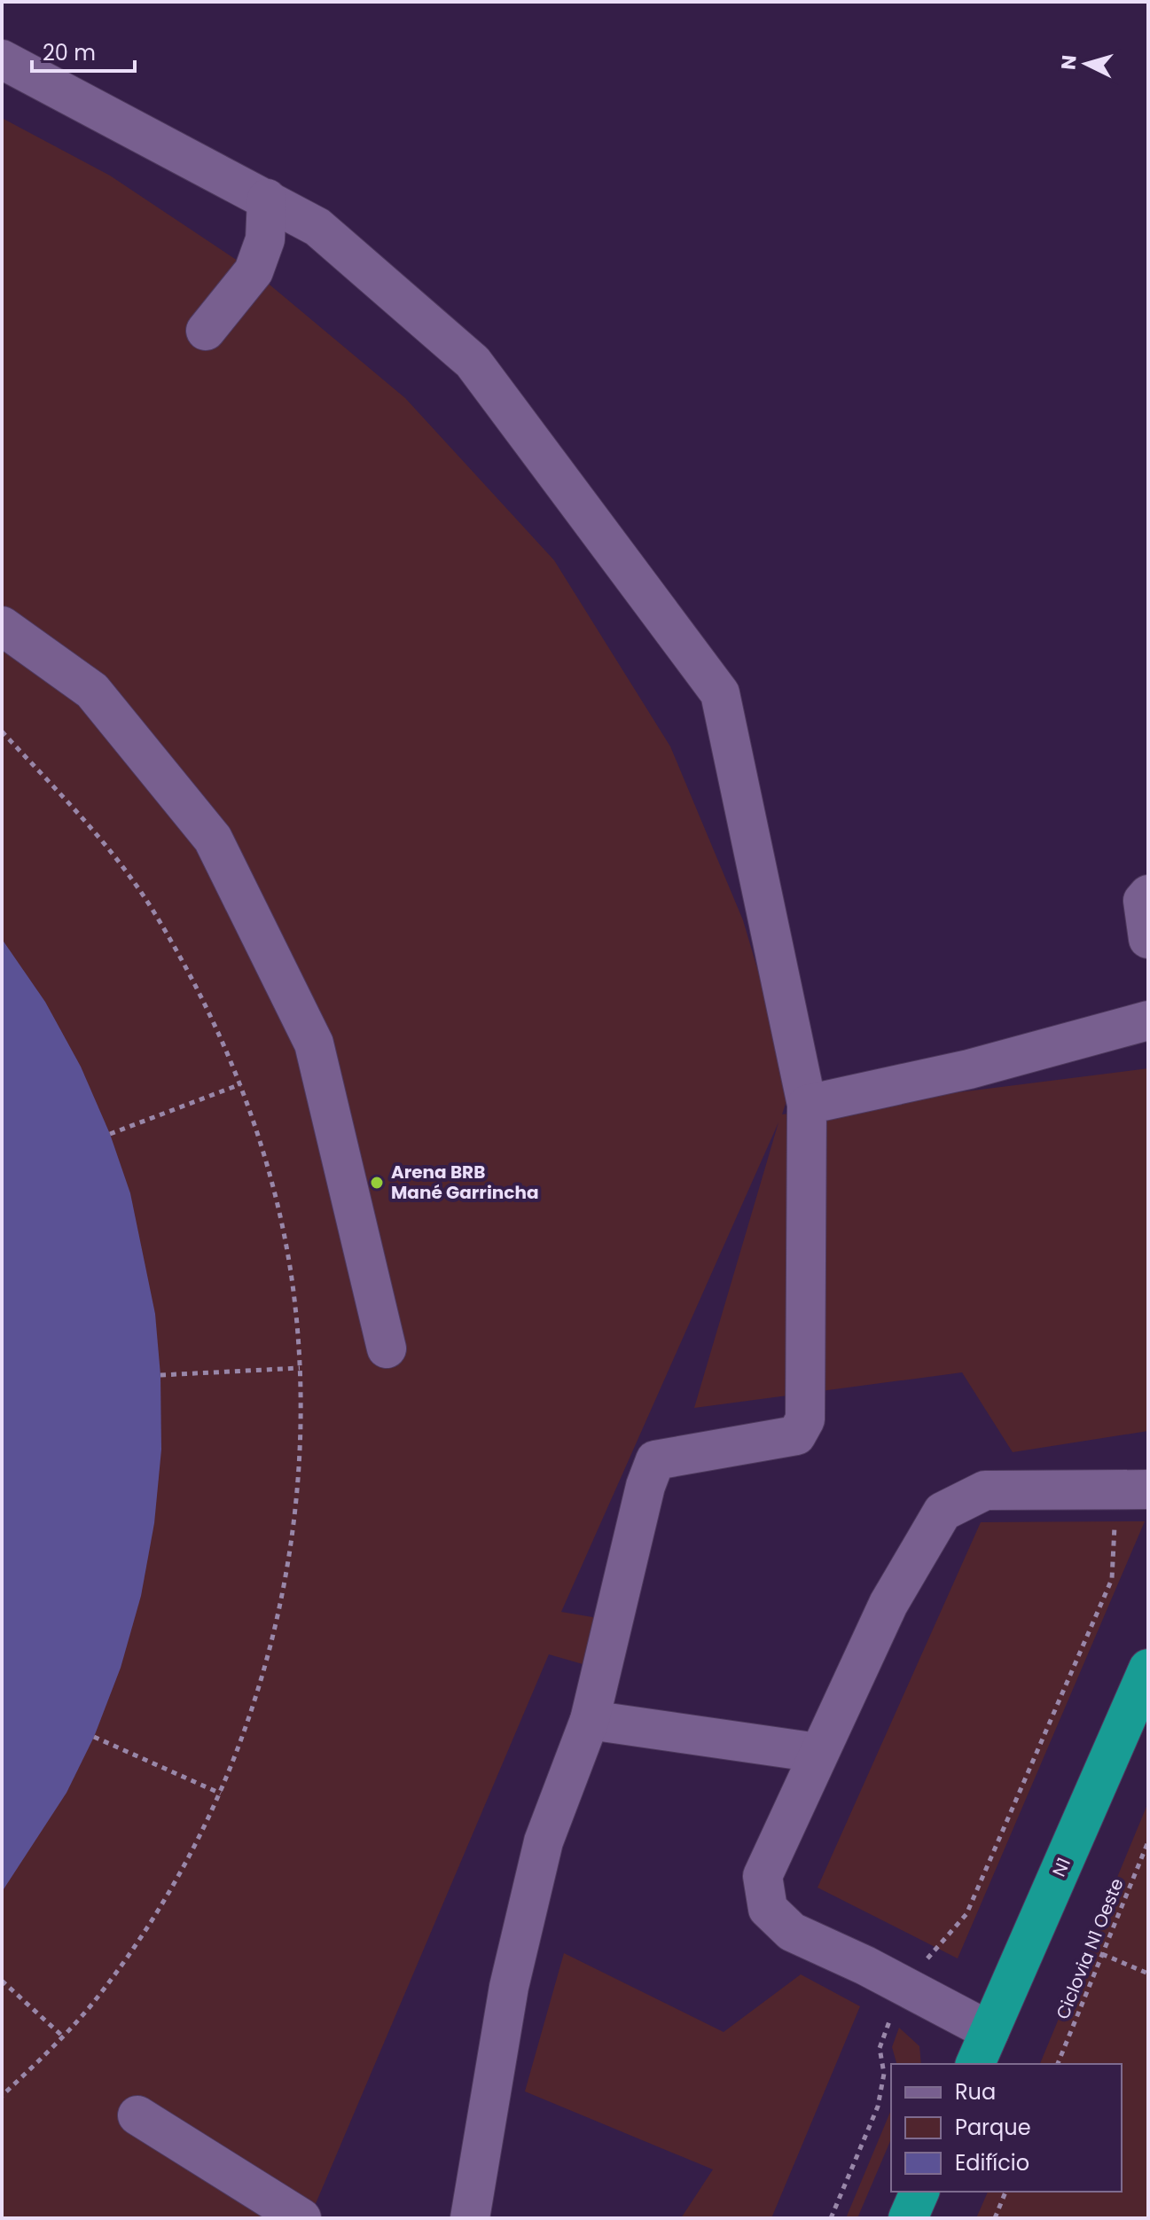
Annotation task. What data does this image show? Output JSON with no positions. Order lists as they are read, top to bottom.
{
  "streets": {
    "highway": ["N1"],
    "path": ["Ciclovia N1 Oeste"]
  },
  "places": ["Arena BRB Mané Garrincha"],
  "legend": ["Rua", "Parque", "Edifício"],
  "scale_bar": "20 m",
  "north": "left"
}
